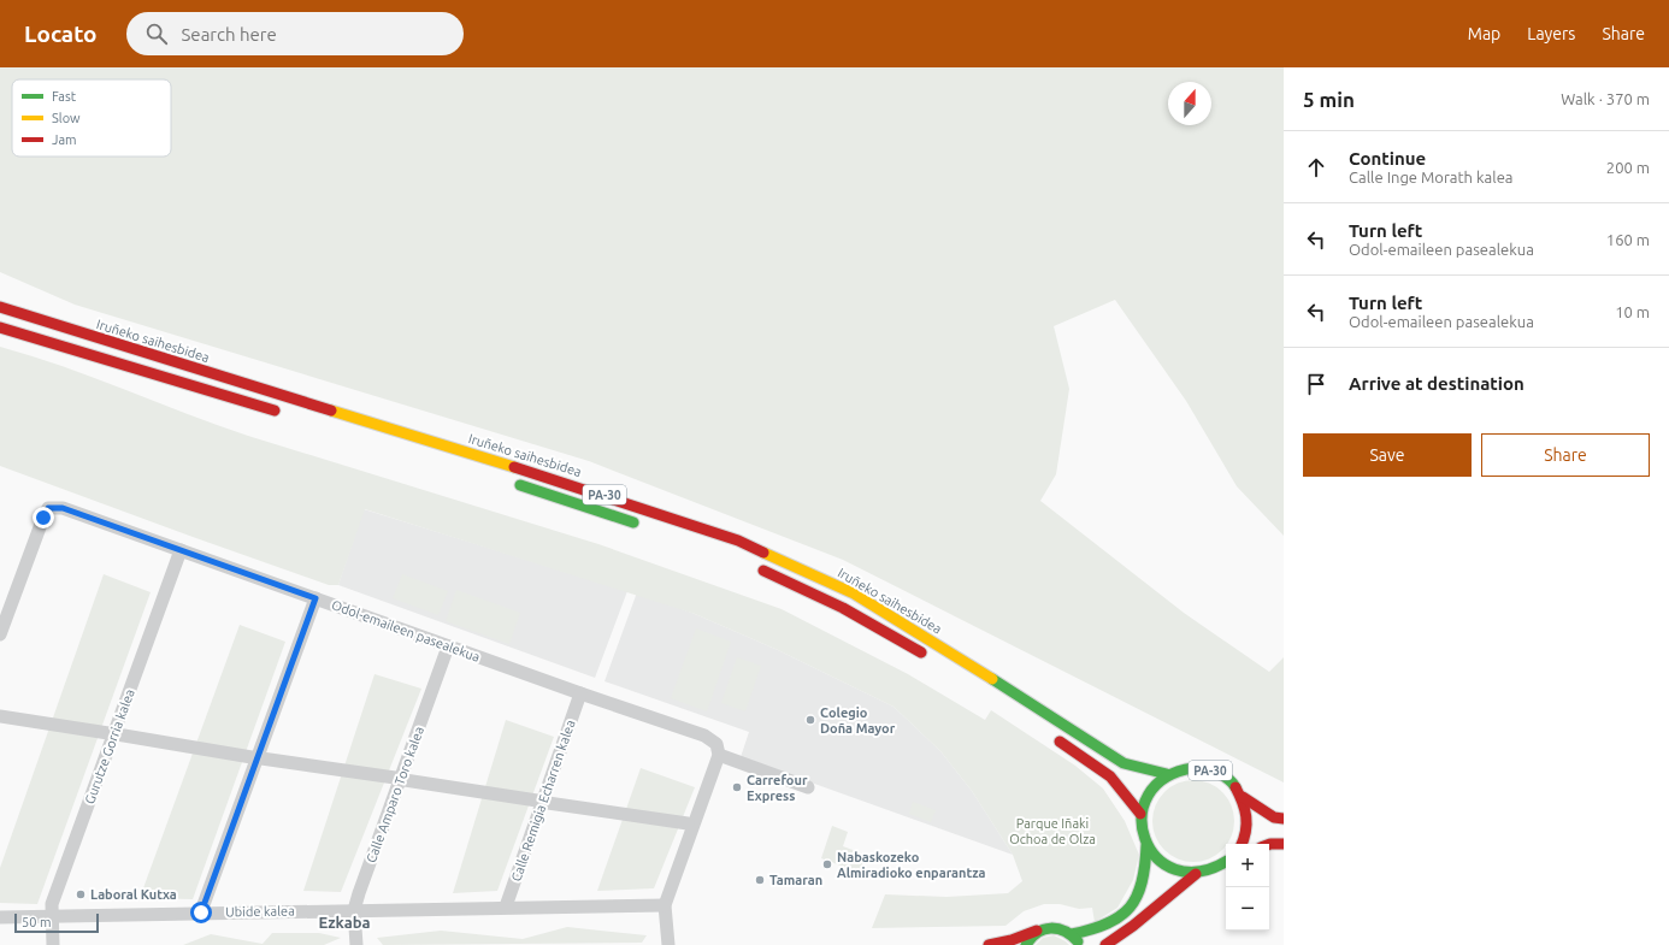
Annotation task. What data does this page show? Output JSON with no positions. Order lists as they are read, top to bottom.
{
  "streets": {
    "main road": ["Iruñeko saihesbidea", "PA-30"],
    "street": [
      "Odol-emaileen pasealekua",
      "Gurutze Gorria kalea",
      "Calle Amparo Toro kalea",
      "Calle Remigia Echarren kalea",
      "Ubide kalea"
    ]
  },
  "crossings": [
    ["Iruñeko saihesbidea", "PA-30"],
    ["Odol-emaileen pasealekua", "Gurutze Gorria kalea"],
    ["Odol-emaileen pasealekua", "Calle Amparo Toro kalea"],
    ["Odol-emaileen pasealekua", "Calle Remigia Echarren kalea"],
    ["Gurutze Gorria kalea", "Ubide kalea"],
    ["Calle Amparo Toro kalea", "Ubide kalea"],
    ["Calle Remigia Echarren kalea", "Ubide kalea"]
  ],
  "districts": ["Ezkaba"],
  "parks": ["Parque Iñaki Ochoa de Olza"],
  "places": [
    "Colegio Doña Mayor",
    "Carrefour Express",
    "Nabaskozeko Almiradioko enparantza",
    "Tamaran",
    "Laboral Kutxa"
  ],
  "legend": ["Fast", "Slow", "Jam"],
  "scale_bar": "50 m",
  "north": "top",
  "page": {
    "header": "Locato",
    "search": "Search here",
    "nav": ["Map", "Layers", "Share"],
    "heading": ["5 min", "Walk · 370 m"],
    "list": [
      ["Continue", "Calle Inge Morath kalea", "200 m"],
      ["Turn left", "Odol-emaileen pasealekua", "160 m"],
      ["Turn left", "Odol-emaileen pasealekua", "10 m"],
      "Arrive at destination"
    ],
    "buttons": ["Save", "Share"],
    "map_buttons": ["+", "−"],
    "scale": "50 m"
  }
}
